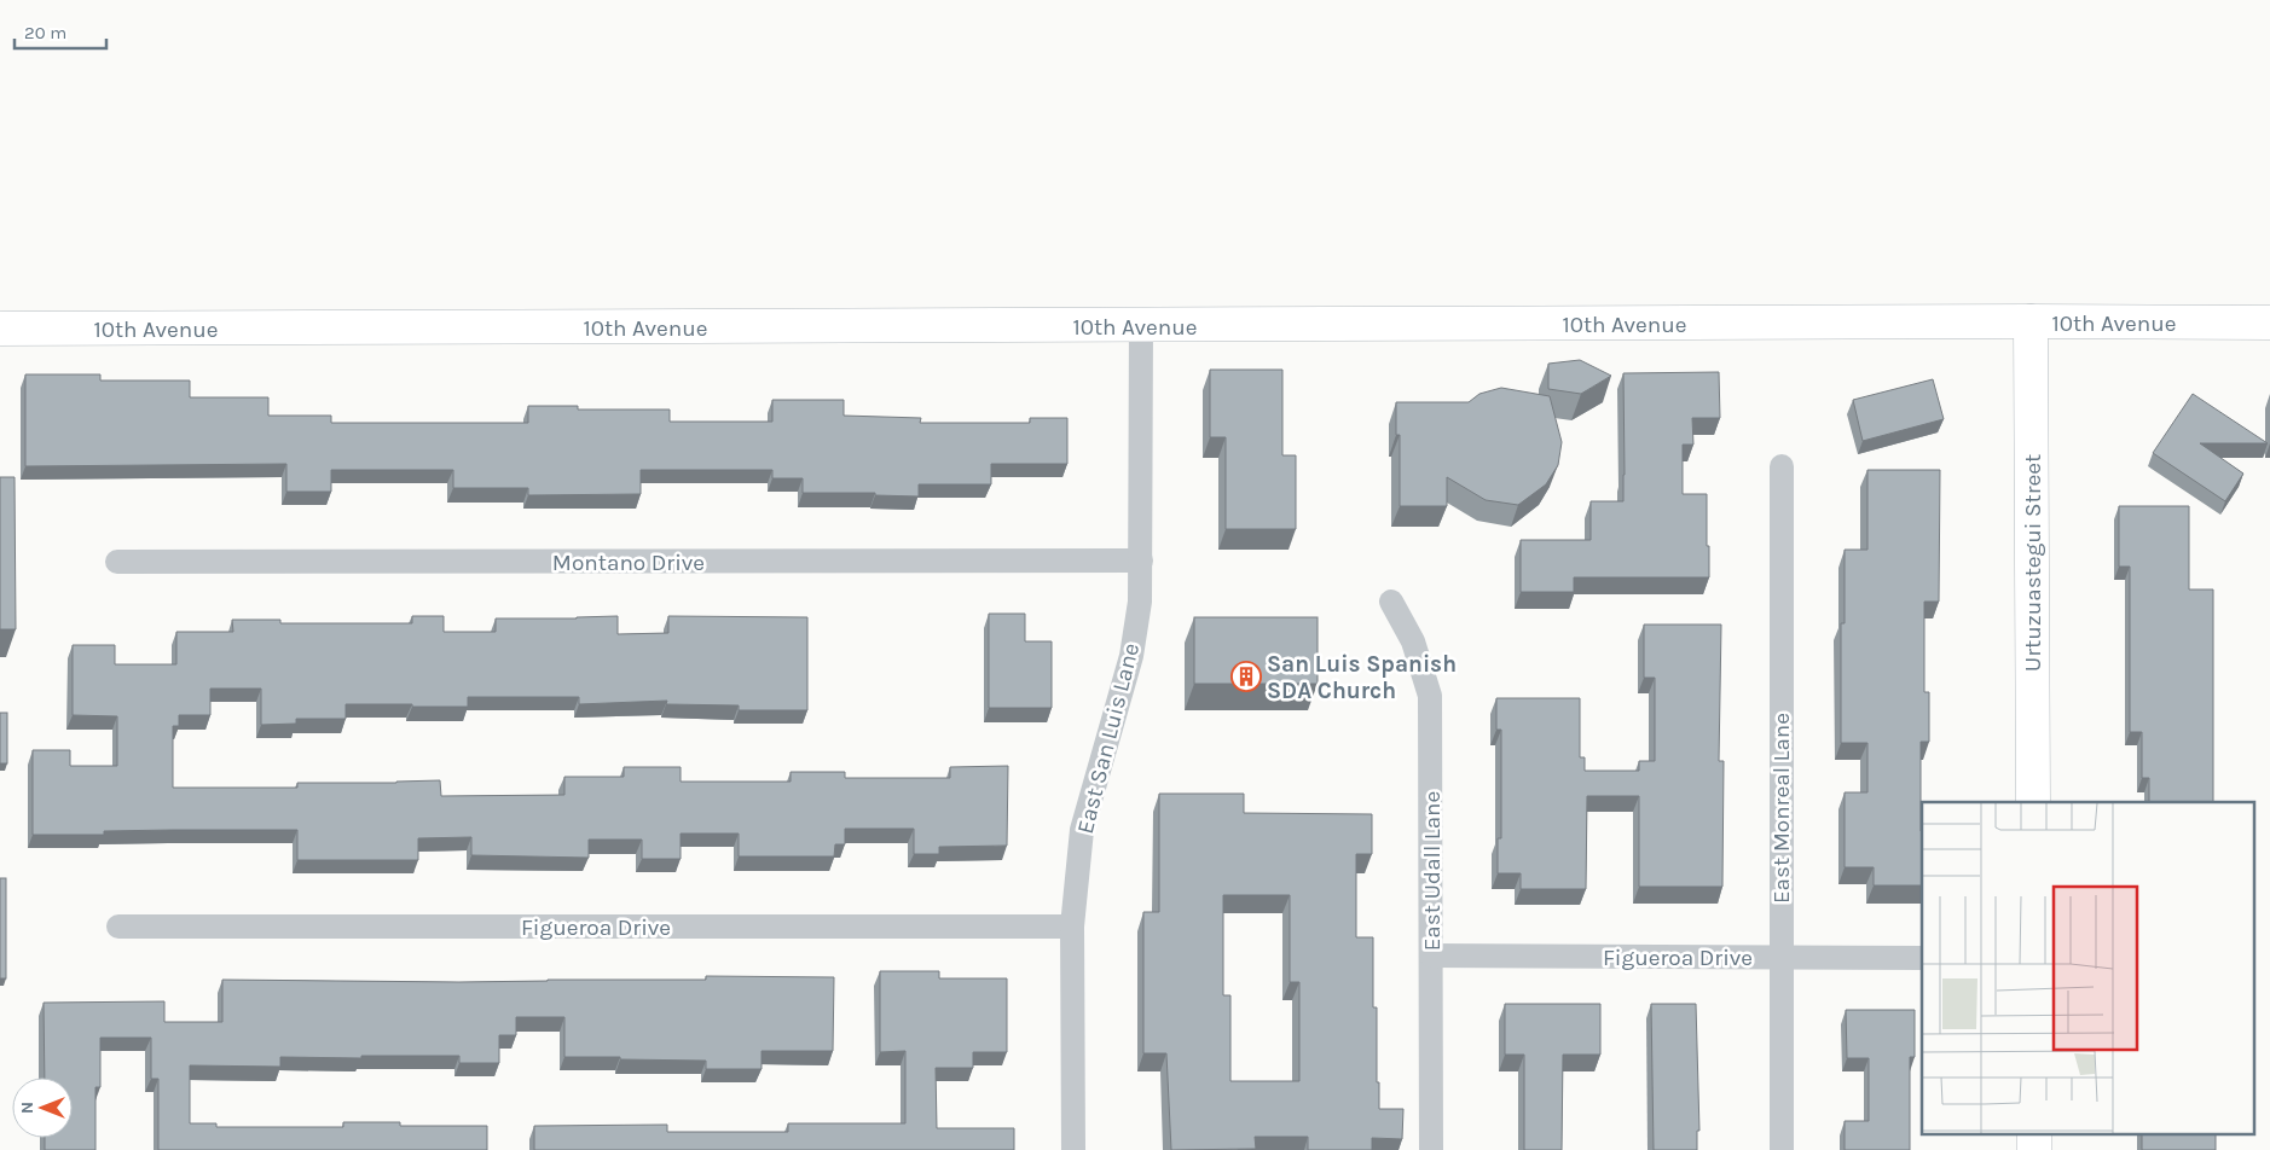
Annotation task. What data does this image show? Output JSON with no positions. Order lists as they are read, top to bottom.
{
  "streets": {
    "main road": ["10th Avenue", "Urtuzuastegui Street"],
    "street": [
      "Montano Drive",
      "East San Luis Lane",
      "East Monreal Lane",
      "East Udall Lane",
      "Figueroa Drive"
    ]
  },
  "crossings": [
    ["10th Avenue", "Urtuzuastegui Street"],
    ["10th Avenue", "East San Luis Lane"],
    ["Montano Drive", "East San Luis Lane"],
    ["East San Luis Lane", "Figueroa Drive"],
    ["East Monreal Lane", "Figueroa Drive"],
    ["East Udall Lane", "Figueroa Drive"]
  ],
  "places": {
    "building": ["San Luis Spanish SDA Church"]
  },
  "scale_bar": "20 m",
  "north": "left"
}
